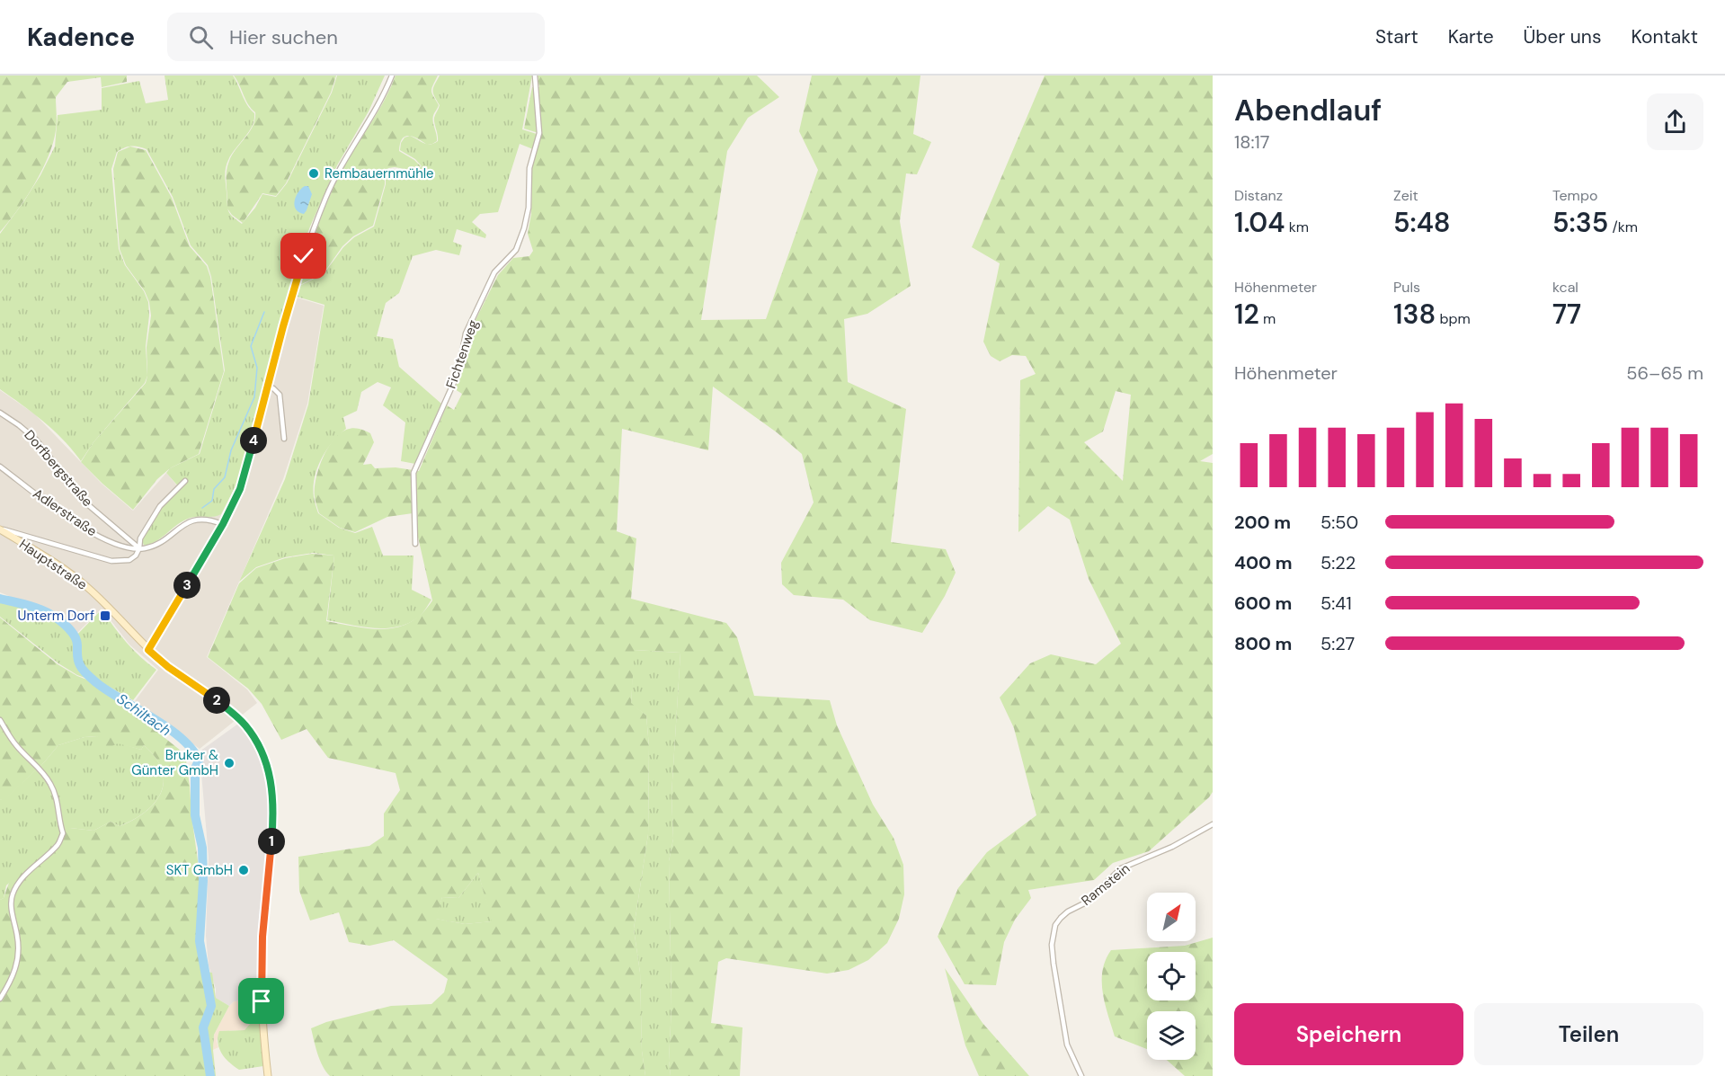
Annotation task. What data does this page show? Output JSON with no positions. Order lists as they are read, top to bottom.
{
  "streets": {
    "main road": ["Hauptstraße"],
    "street": [
      "Fichtenweg",
      "Dorfbergstraße",
      "Adlerstraße",
      "Ramstein"
    ]
  },
  "crossings": [
    ["Dorfbergstraße", "Adlerstraße"]
  ],
  "water": ["Schiltach"],
  "places": {
    "other": ["Rembauernmühle", "Bruker & Günter GmbH", "SKT GmbH"],
    "transit": ["Unterm Dorf"]
  },
  "north": "top right",
  "page": {
    "header": "Kadence",
    "search": "Hier suchen",
    "nav": [
      "Start",
      "Karte",
      "Über uns",
      "Kontakt"
    ],
    "heading": ["Abendlauf", "18:17"],
    "stats": [
      ["Distanz", "1.04 km"],
      ["Zeit", "5:48"],
      ["Tempo", "5:35 /km"],
      ["Höhenmeter", "12 m"],
      ["Puls", "138 bpm"],
      ["kcal", "77"]
    ],
    "chart": ["Höhenmeter", "56–65 m"],
    "pins": [
      "4",
      "3",
      "2",
      "1"
    ],
    "list": [
      {
        "name": "200 m",
        "note": "5:50"
      },
      {
        "name": "400 m",
        "note": "5:22"
      },
      {
        "name": "600 m",
        "note": "5:41"
      },
      {
        "name": "800 m",
        "note": "5:27"
      }
    ],
    "buttons": ["Speichern", "Teilen"]
  }
}
